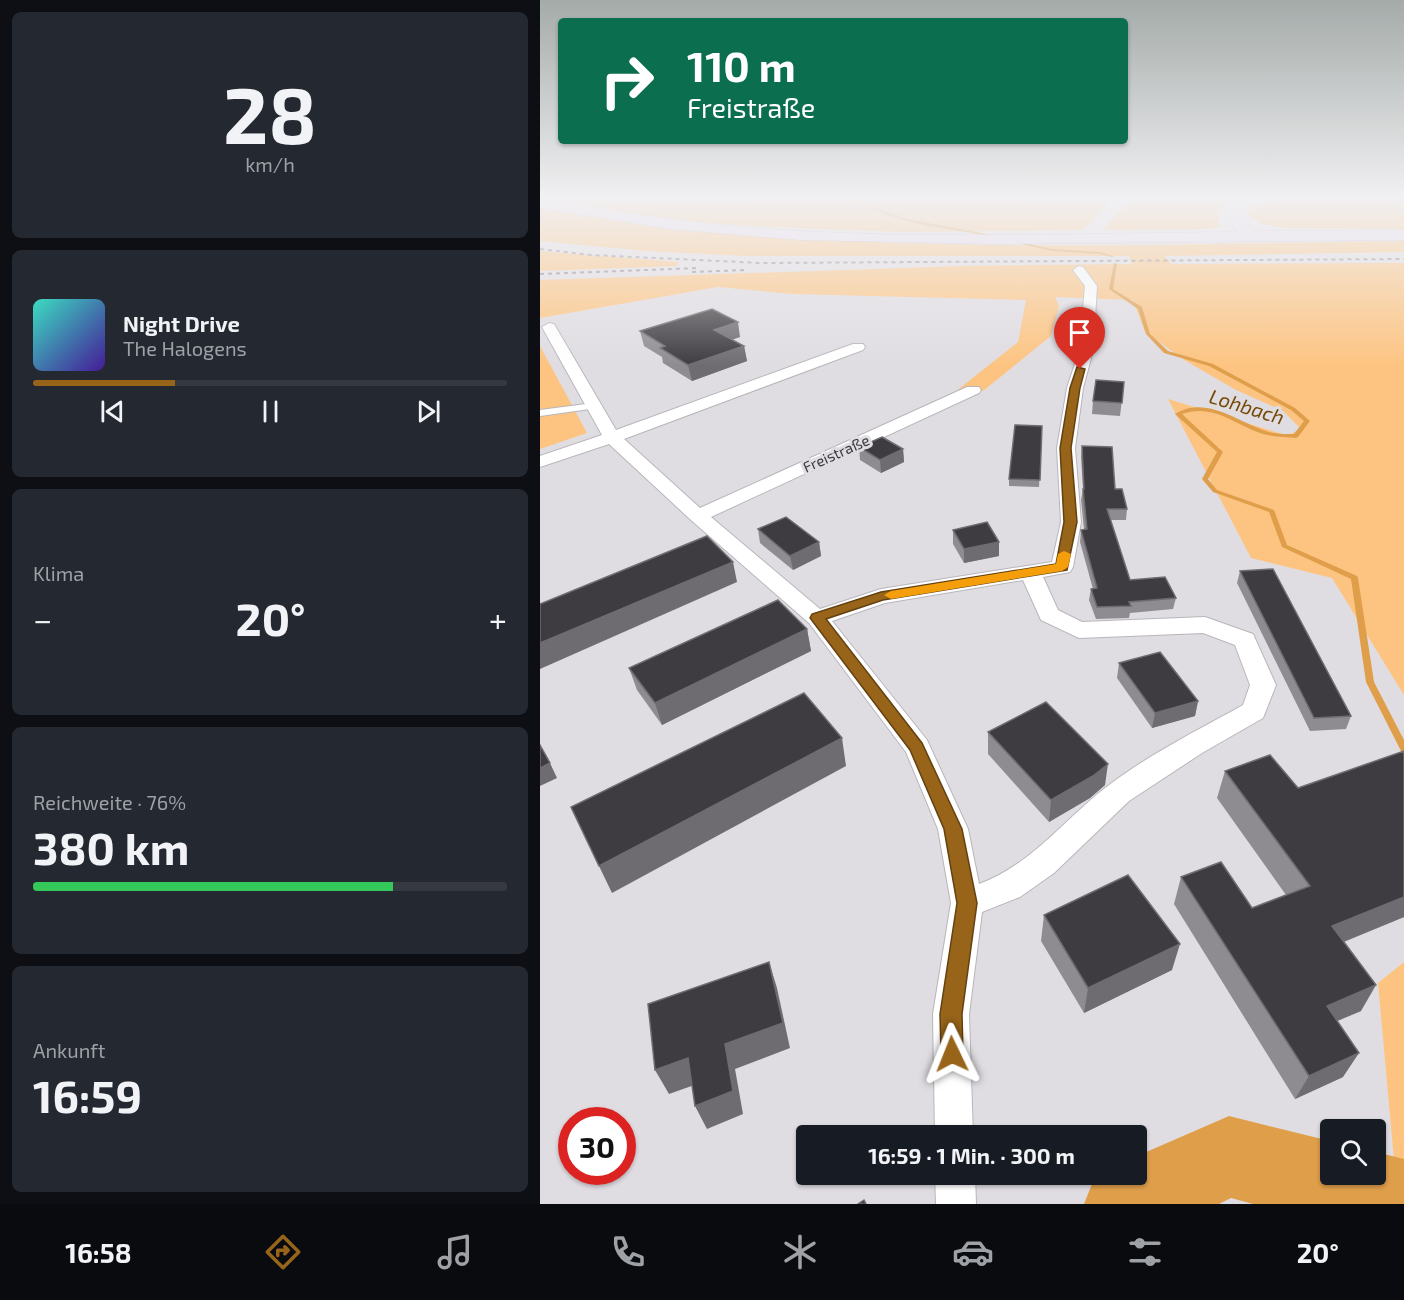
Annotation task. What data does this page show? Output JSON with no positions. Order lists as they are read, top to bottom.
{
  "streets": {
    "street": ["Freistraße"]
  },
  "water": ["Lohbach"],
  "page": {
    "tile": [
      ["28", "km/h"],
      "Klima",
      ["Reichweite · 76%", "380 km"],
      ["Ankunft", "16:59"]
    ],
    "turn": ["110 m", "Freistraße"],
    "song": ["Night Drive", "The Halogens"],
    "heat": ["−", "20°", "+"],
    "limit": "30",
    "trip": "16:59 · 1 Min. · 300 m",
    "tabs": ["16:58", "20°"]
  }
}
